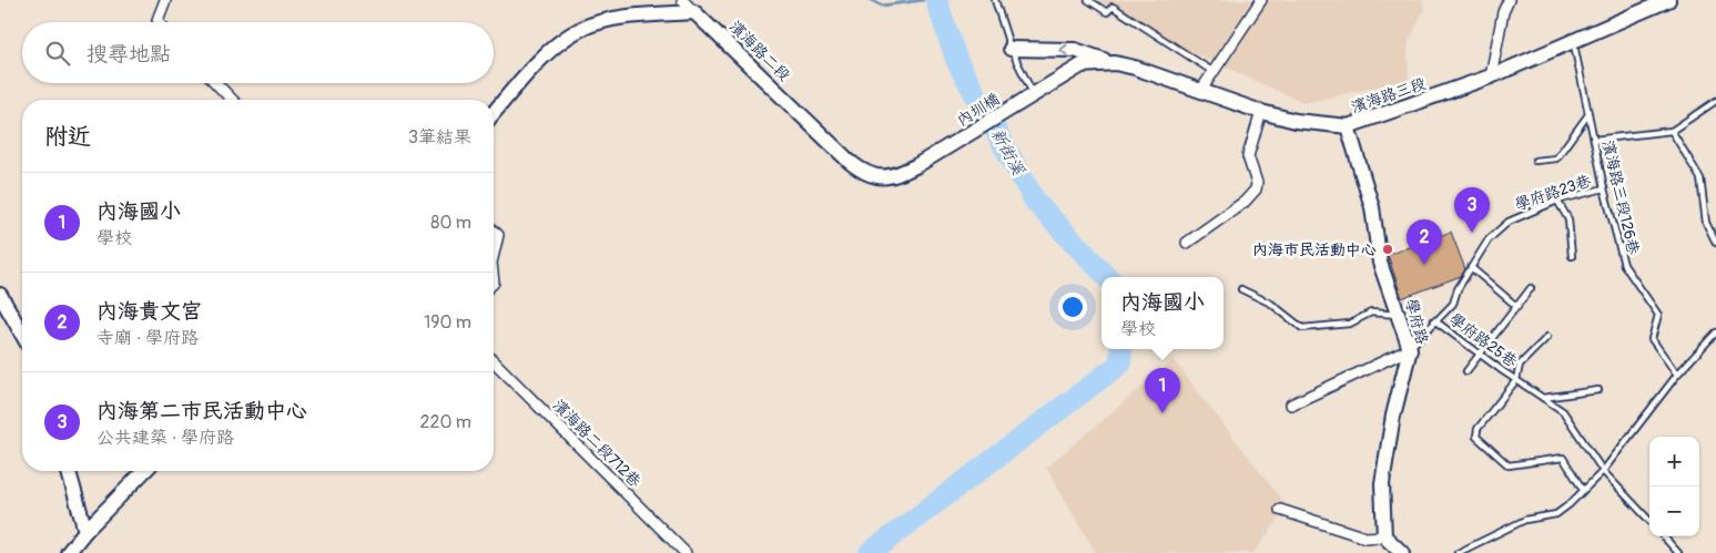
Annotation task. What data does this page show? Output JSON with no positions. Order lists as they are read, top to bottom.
{
  "streets": {
    "street": [
      "濱海路二段",
      "濱海路三段",
      "內圳橋",
      "學府路",
      "濱海路二段712巷"
    ],
    "lane": ["學府路23巷", "濱海路三段126巷", "學府路25巷"]
  },
  "crossings": [
    ["濱海路二段", "內圳橋"],
    ["濱海路三段", "內圳橋"],
    ["濱海路三段", "濱海路三段126巷"],
    ["濱海路三段", "學府路"],
    ["學府路23巷", "濱海路三段126巷"],
    ["學府路23巷", "學府路"],
    ["學府路23巷", "學府路25巷"]
  ],
  "water": ["新街溪"],
  "places": ["內海市民活動中心"],
  "page": {
    "search": "搜尋地點",
    "heading": ["附近", "3筆結果"],
    "list": [
      {
        "mark": "1",
        "name": "内海國小",
        "note": "學校",
        "value": "80 m"
      },
      {
        "mark": "2",
        "name": "內海貴文宮",
        "note": "寺廟 · 學府路",
        "value": "190 m"
      },
      {
        "mark": "3",
        "name": "內海第二市民活動中心",
        "note": "公共建築 · 學府路",
        "value": "220 m"
      }
    ],
    "pins": ["3", "2", "1"],
    "popup": ["内海國小", "學校"],
    "map_buttons": ["+", "−"]
  }
}
